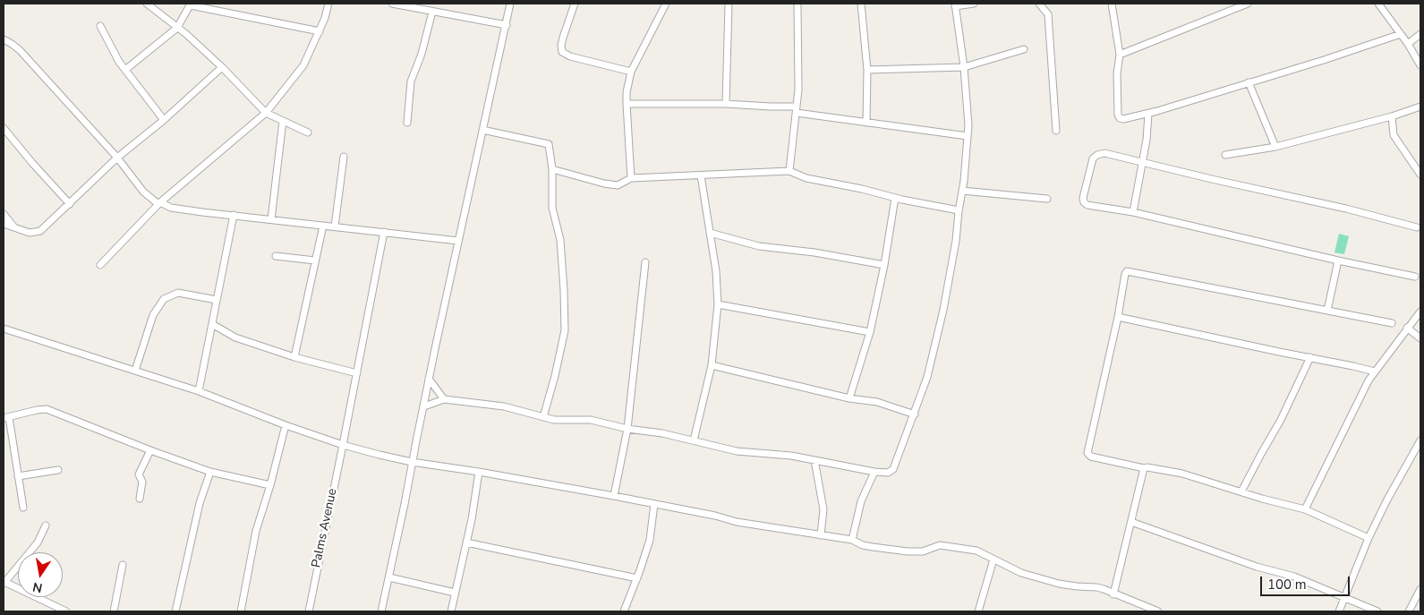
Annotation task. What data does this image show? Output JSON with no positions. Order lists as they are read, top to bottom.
{
  "streets": {
    "street": ["Palms Avenue"]
  },
  "scale_bar": "100 m",
  "north": "bottom"
}
